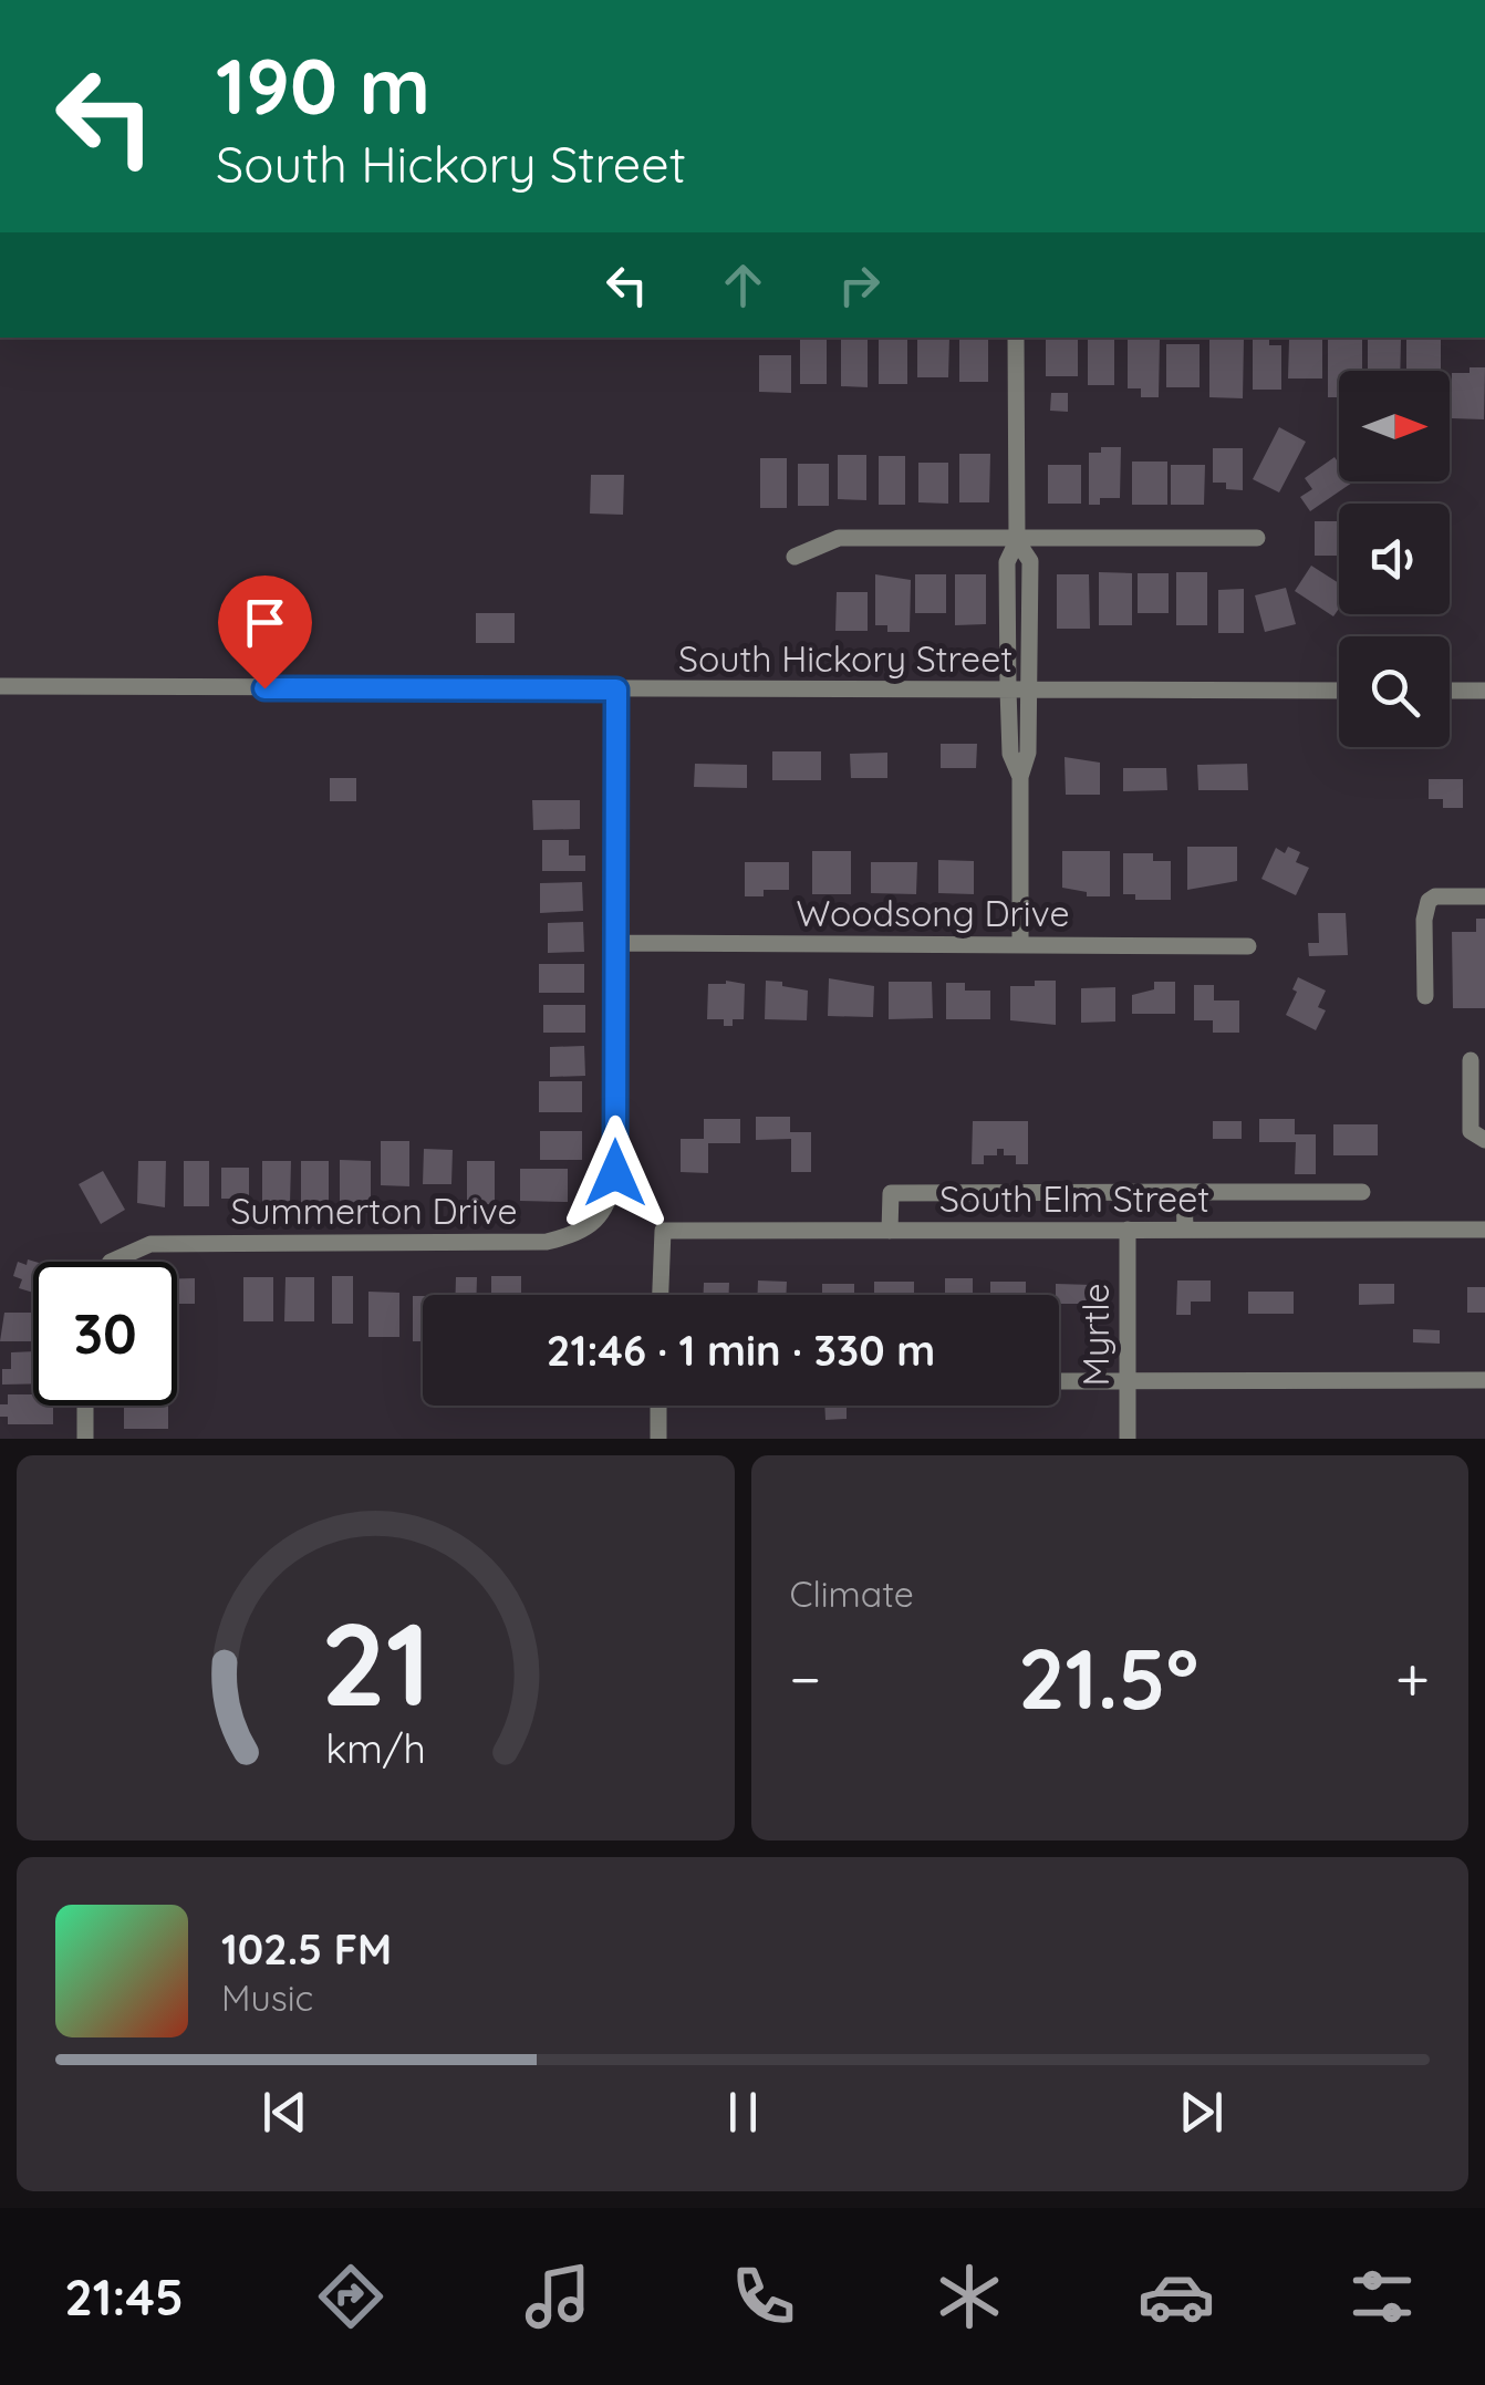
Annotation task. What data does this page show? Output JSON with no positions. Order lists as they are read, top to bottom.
{
  "streets": {
    "street": [
      "South Hickory Street",
      "Woodsong Drive",
      "South Elm Street",
      "Summerton Drive",
      "Myrtle"
    ]
  },
  "crossings": [
    ["South Hickory Street", "Summerton Drive"],
    ["Woodsong Drive", "Summerton Drive"],
    ["South Elm Street", "Myrtle"]
  ],
  "north": "right",
  "page": {
    "turn": ["190 m", "South Hickory Street"],
    "limit": "30",
    "trip": "21:46 · 1 min · 330 m",
    "tile": "Climate",
    "heat": ["−", "21.5°", "+"],
    "song": ["102.5 FM", "Music"],
    "tabs": "21:45",
    "gauge": ["21", "km/h"]
  }
}
